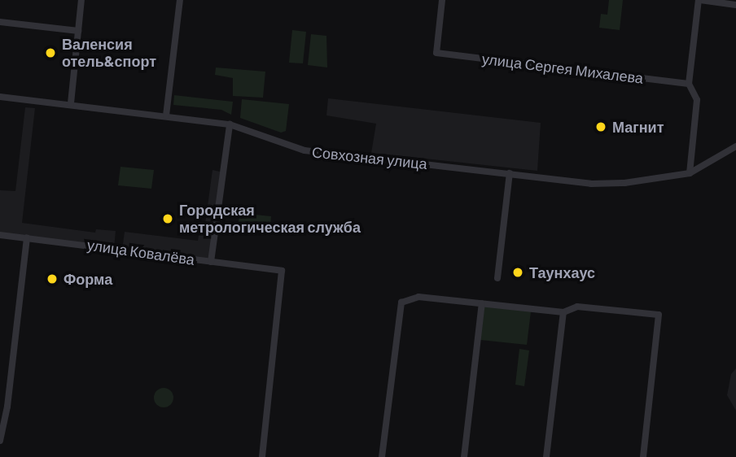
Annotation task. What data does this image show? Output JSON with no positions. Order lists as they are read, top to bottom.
{
  "streets": {
    "street": ["улица Сергея Михалева", "Совхозная улица", "улица Ковалёва"]
  },
  "places": [
    "Валенсия отель&спорт",
    "Магнит",
    "Городская метрологическая служба",
    "Таунхаус",
    "Форма"
  ]
}
